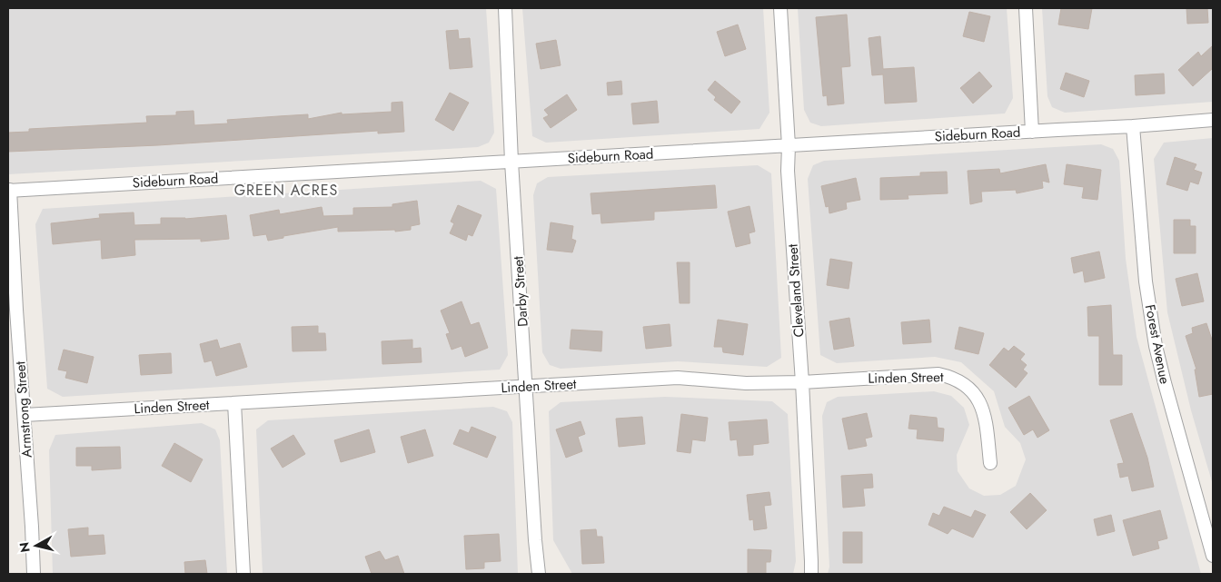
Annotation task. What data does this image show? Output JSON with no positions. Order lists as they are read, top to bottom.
{
  "streets": {
    "street": [
      "Sideburn Road",
      "Cleveland Street",
      "Darby Street",
      "Forest Avenue",
      "Linden Street",
      "Armstrong Street"
    ]
  },
  "crossings": [
    ["Sideburn Road", "Cleveland Street"],
    ["Sideburn Road", "Darby Street"],
    ["Sideburn Road", "Forest Avenue"],
    ["Sideburn Road", "Armstrong Street"],
    ["Cleveland Street", "Linden Street"],
    ["Darby Street", "Linden Street"],
    ["Linden Street", "Armstrong Street"]
  ],
  "districts": ["GREEN ACRES"],
  "north": "left"
}
